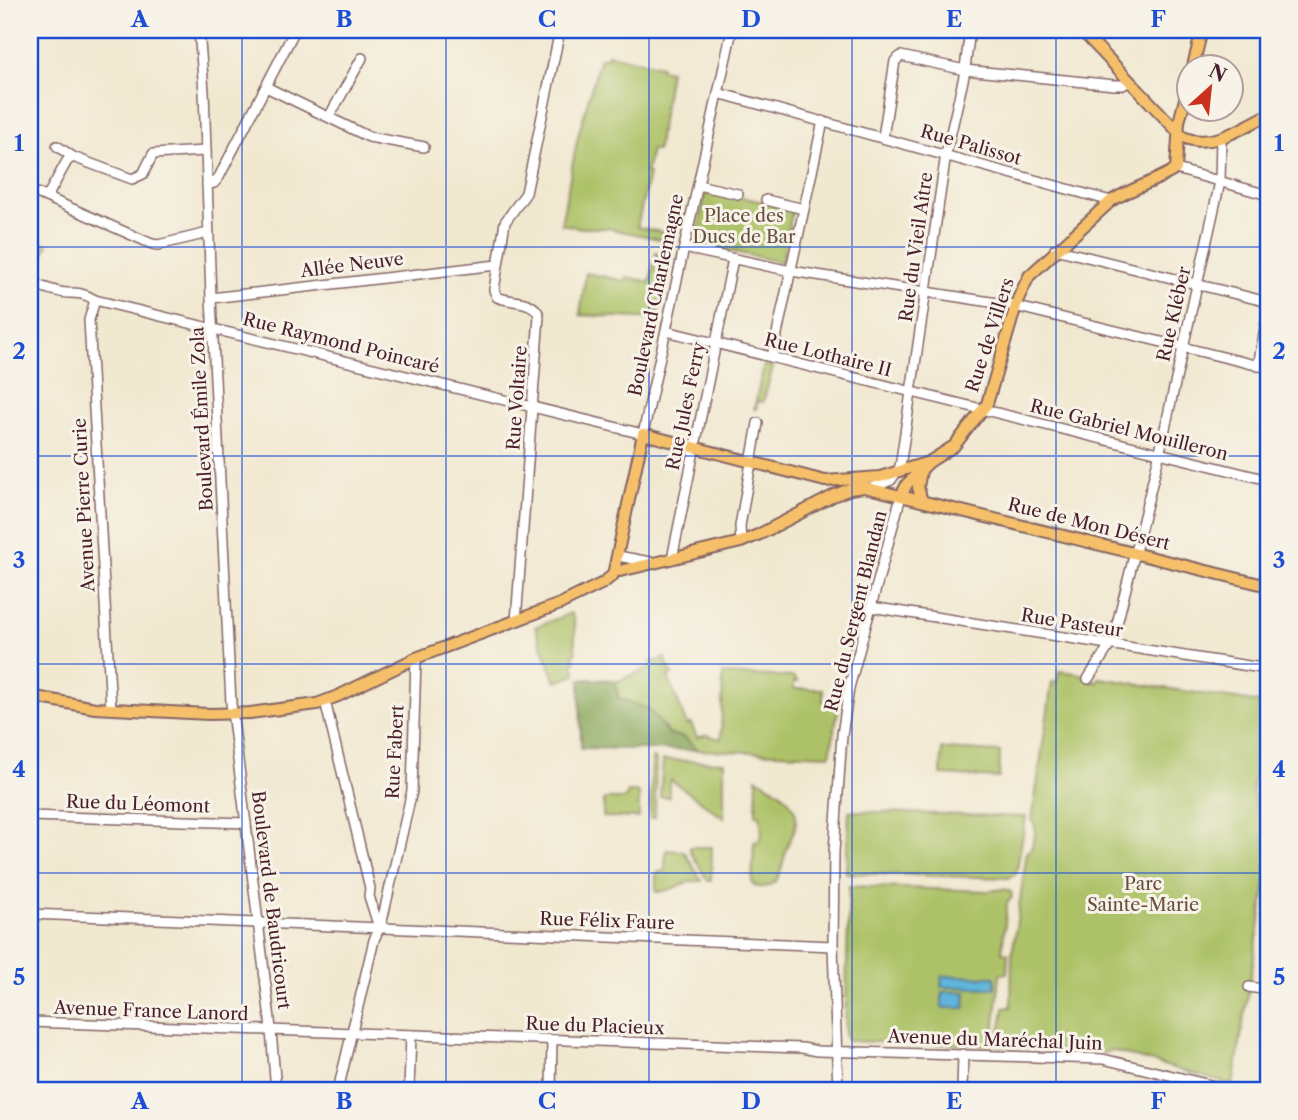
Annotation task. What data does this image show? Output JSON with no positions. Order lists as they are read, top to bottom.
{
  "streets": {
    "main road": ["Boulevard Charlemagne", "Rue de Villers", "Rue de Mon Désert"],
    "street": [
      "Rue Palissot",
      "Rue du Vieil Aître",
      "Allée Neuve",
      "Rue Kléber",
      "Rue Raymond Poincaré",
      "Rue Lothaire II",
      "Rue Voltaire",
      "Rue Jules Ferry",
      "Boulevard Émile Zola",
      "Rue Gabriel Mouilleron",
      "Avenue Pierre Curie",
      "Rue du Sergent Blandan",
      "Rue Pasteur",
      "Rue Fabert",
      "Rue du Léomont",
      "Boulevard de Baudricourt",
      "Rue Félix Faure",
      "Avenue France Lanord",
      "Rue du Placieux",
      "Avenue du Maréchal Juin"
    ]
  },
  "crossings": [
    ["Rue Palissot", "Rue du Vieil Aître"],
    ["Rue Palissot", "Boulevard Charlemagne"],
    ["Rue Palissot", "Rue de Villers"],
    ["Rue du Vieil Aître", "Rue Lothaire II"],
    ["Allée Neuve", "Rue Voltaire"],
    ["Allée Neuve", "Boulevard Émile Zola"],
    ["Boulevard Charlemagne", "Rue Raymond Poincaré"],
    ["Boulevard Charlemagne", "Rue Lothaire II"],
    ["Rue Kléber", "Rue Gabriel Mouilleron"],
    ["Rue Kléber", "Rue de Mon Désert"],
    ["Rue Kléber", "Rue Pasteur"],
    ["Rue de Villers", "Rue Lothaire II"],
    ["Rue de Villers", "Rue Gabriel Mouilleron"],
    ["Rue de Villers", "Rue de Mon Désert"],
    ["Rue de Villers", "Rue du Sergent Blandan"],
    ["Rue Raymond Poincaré", "Rue Voltaire"],
    ["Rue Raymond Poincaré", "Boulevard Émile Zola"],
    ["Rue Raymond Poincaré", "Avenue Pierre Curie"],
    ["Rue Lothaire II", "Rue Jules Ferry"],
    ["Rue Lothaire II", "Rue Gabriel Mouilleron"],
    ["Boulevard Émile Zola", "Boulevard de Baudricourt"],
    ["Rue de Mon Désert", "Rue du Sergent Blandan"],
    ["Rue du Sergent Blandan", "Rue Pasteur"],
    ["Rue du Sergent Blandan", "Rue Félix Faure"],
    ["Rue Fabert", "Rue Félix Faure"],
    ["Rue Fabert", "Avenue France Lanord"],
    ["Rue Fabert", "Rue du Placieux"],
    ["Rue du Léomont", "Boulevard de Baudricourt"],
    ["Boulevard de Baudricourt", "Rue Félix Faure"],
    ["Boulevard de Baudricourt", "Avenue France Lanord"],
    ["Avenue France Lanord", "Rue du Placieux"],
    ["Rue du Placieux", "Avenue du Maréchal Juin"]
  ],
  "parks": ["Place des Ducs de Bar", "Parc Sainte-Marie"],
  "north": "top right",
  "grid": {
    "columns": [
      "A",
      "B",
      "C",
      "D",
      "E",
      "F"
    ],
    "rows": [
      "1",
      "2",
      "3",
      "4",
      "5"
    ]
  }
}
